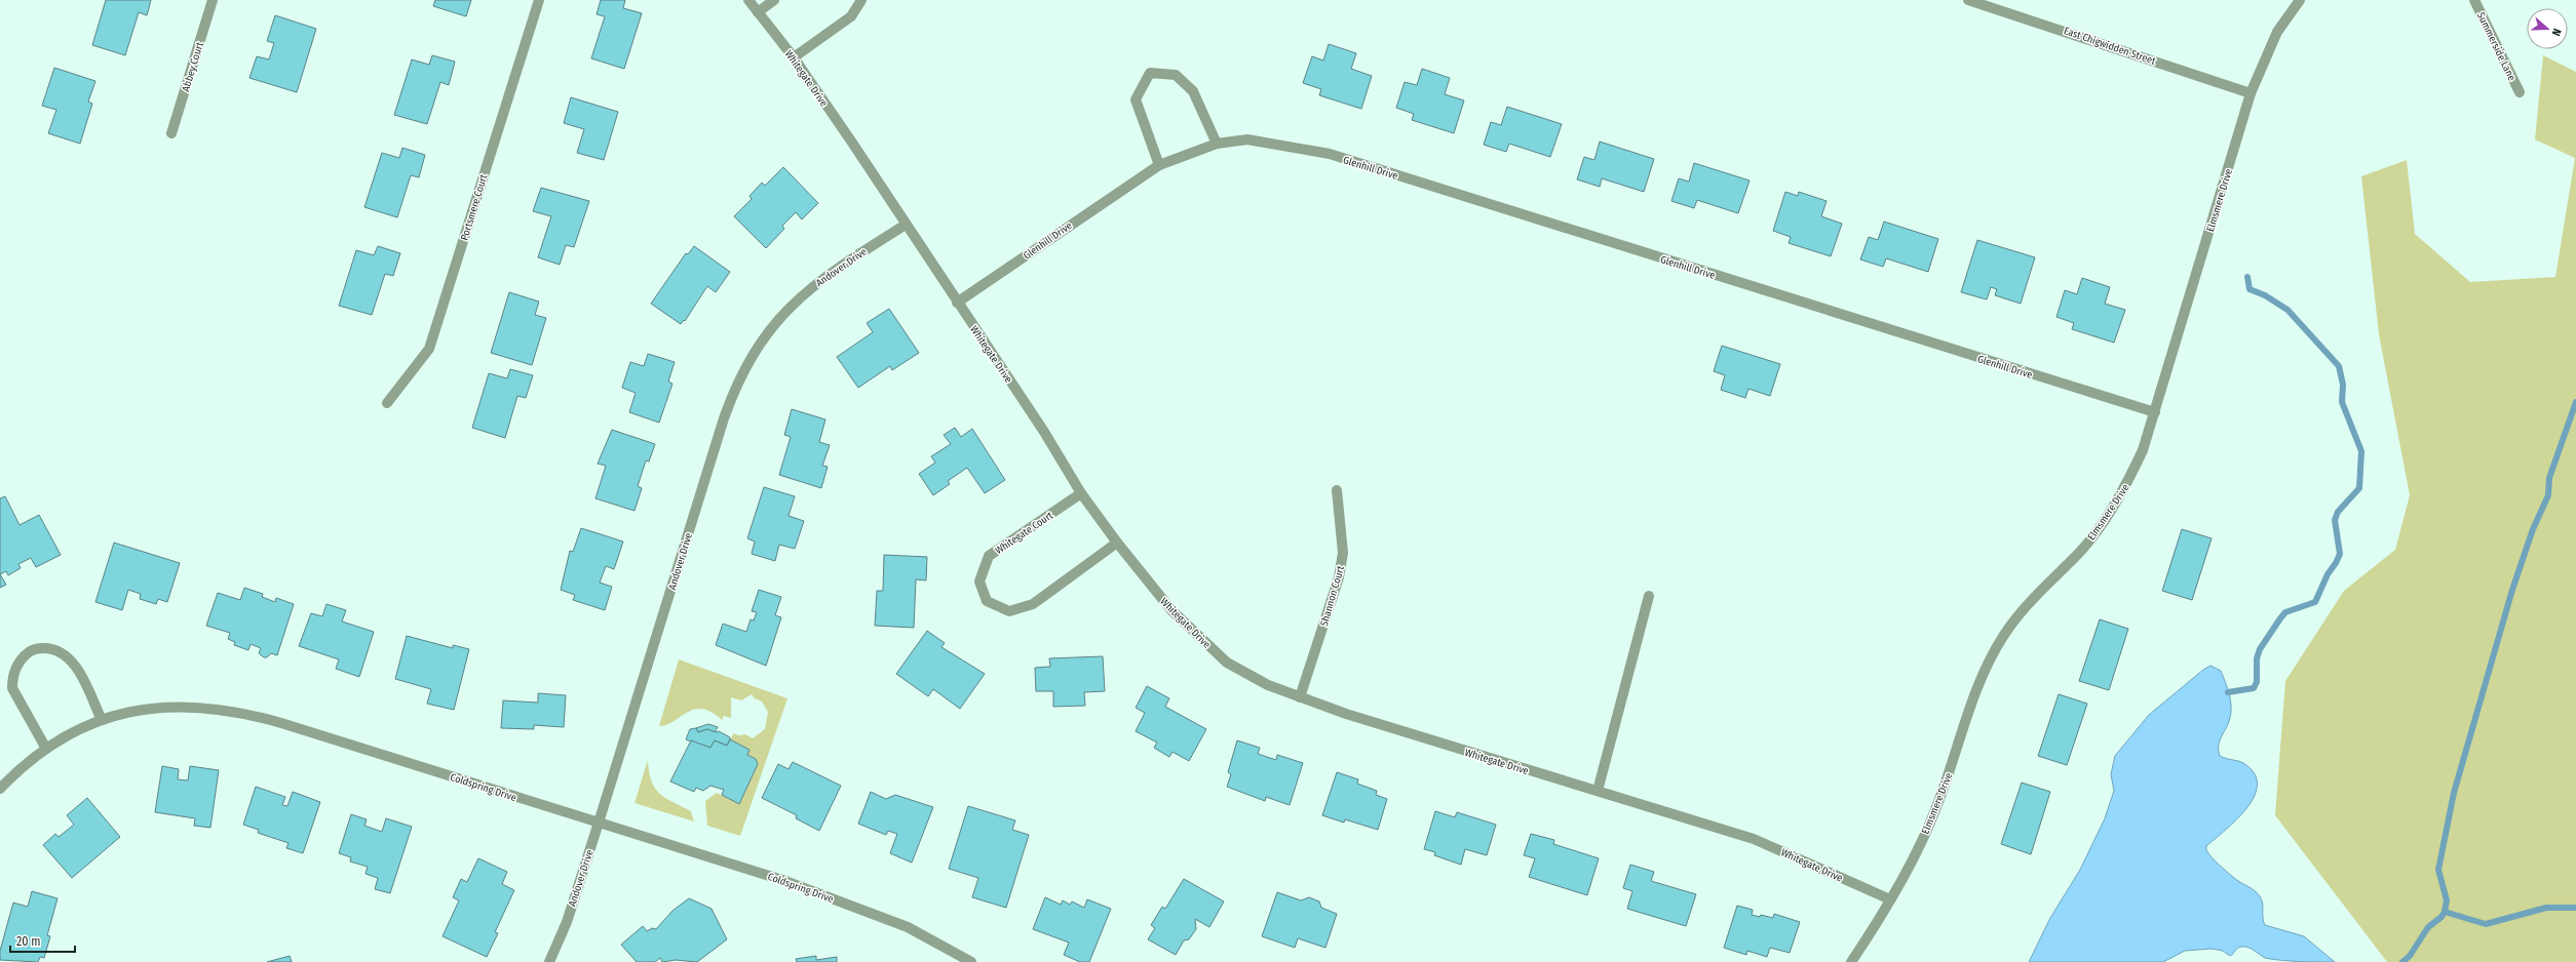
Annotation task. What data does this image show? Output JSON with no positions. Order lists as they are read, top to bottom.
{
  "streets": {
    "street": [
      "East Chigwidden Street",
      "Summerside Lane",
      "Abbey Court",
      "Whitegate Drive",
      "Glenhill Drive",
      "Elmsmere Drive",
      "Portsmere Court",
      "Andover Drive",
      "Whitegate Court",
      "Shannon Court",
      "Coldspring Drive"
    ]
  },
  "crossings": [
    ["East Chigwidden Street", "Elmsmere Drive"],
    ["Whitegate Drive", "Glenhill Drive"],
    ["Whitegate Drive", "Elmsmere Drive"],
    ["Whitegate Drive", "Andover Drive"],
    ["Whitegate Drive", "Whitegate Court"],
    ["Whitegate Drive", "Shannon Court"],
    ["Glenhill Drive", "Elmsmere Drive"],
    ["Andover Drive", "Coldspring Drive"]
  ],
  "scale_bar": "20 m",
  "north": "right"
}
